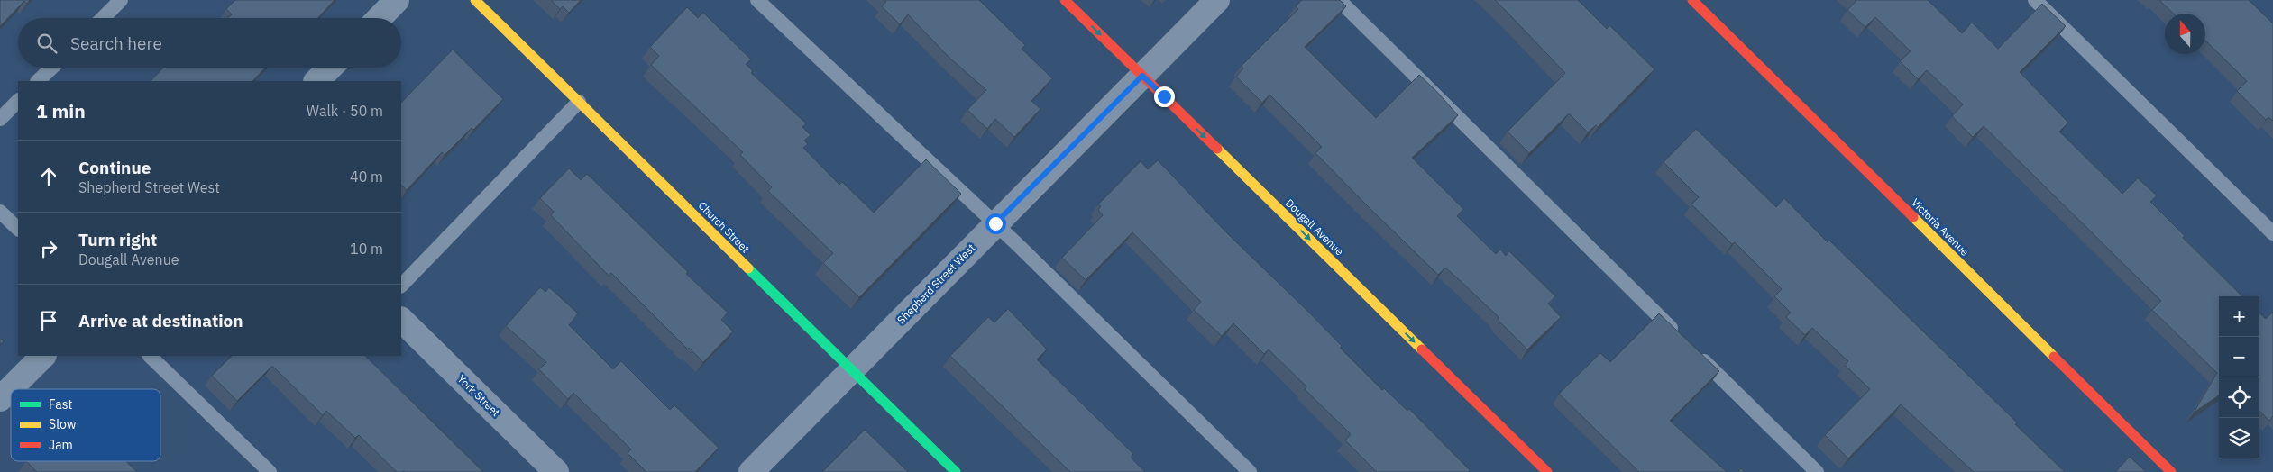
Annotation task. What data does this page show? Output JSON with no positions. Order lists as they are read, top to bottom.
{
  "streets": {
    "street": [
      "Church Street",
      "Dougall Avenue",
      "Victoria Avenue",
      "Shepherd Street West",
      "York Street"
    ]
  },
  "crossings": [
    ["Church Street", "Shepherd Street West"],
    ["Dougall Avenue", "Shepherd Street West"]
  ],
  "one_way": ["Dougall Avenue"],
  "legend": ["Fast", "Slow", "Jam"],
  "north": "top",
  "page": {
    "search": "Search here",
    "heading": ["1 min", "Walk · 50 m"],
    "list": [
      ["Continue", "Shepherd Street West", "40 m"],
      ["Turn right", "Dougall Avenue", "10 m"],
      "Arrive at destination"
    ],
    "map_buttons": ["+", "−"]
  }
}
